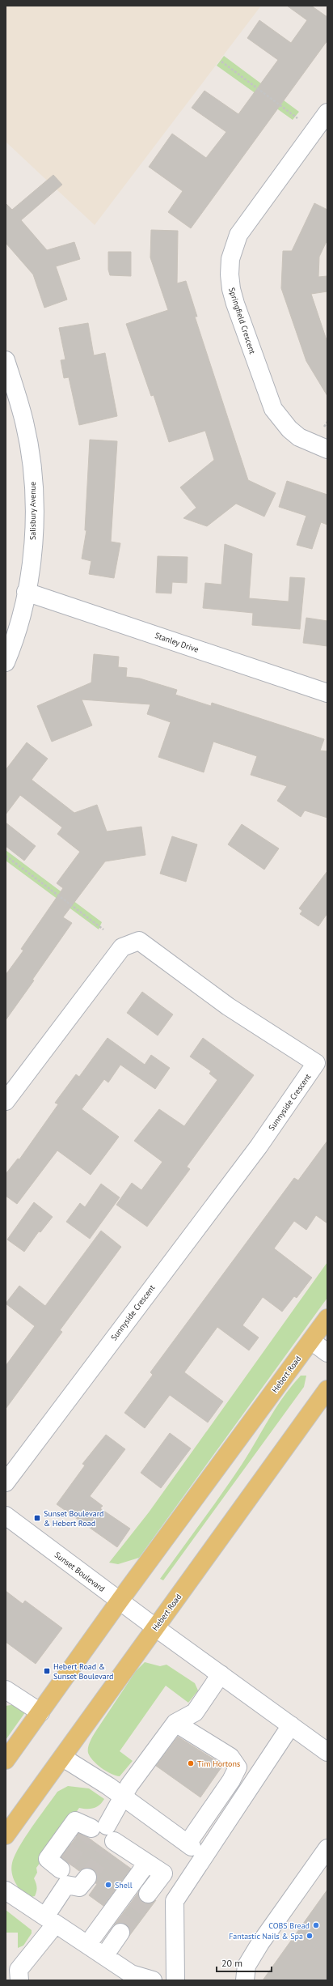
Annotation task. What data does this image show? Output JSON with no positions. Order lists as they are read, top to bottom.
{
  "streets": {
    "main road": ["Hebert Road"],
    "street": [
      "Springfield Crescent",
      "Salisbury Avenue",
      "Stanley Drive",
      "Sunnyside Crescent",
      "Sunset Boulevard"
    ]
  },
  "crossings": [
    ["Salisbury Avenue", "Stanley Drive"],
    ["Hebert Road", "Sunset Boulevard"]
  ],
  "places": {
    "transit": ["Sunset Boulevard & Hebert Road", "Hebert Road & Sunset Boulevard"],
    "other": [
      "Tim Hortons",
      "Shell",
      "COBS Bread",
      "Fantastic Nails & Spa"
    ]
  },
  "scale_bar": "20 m"
}
